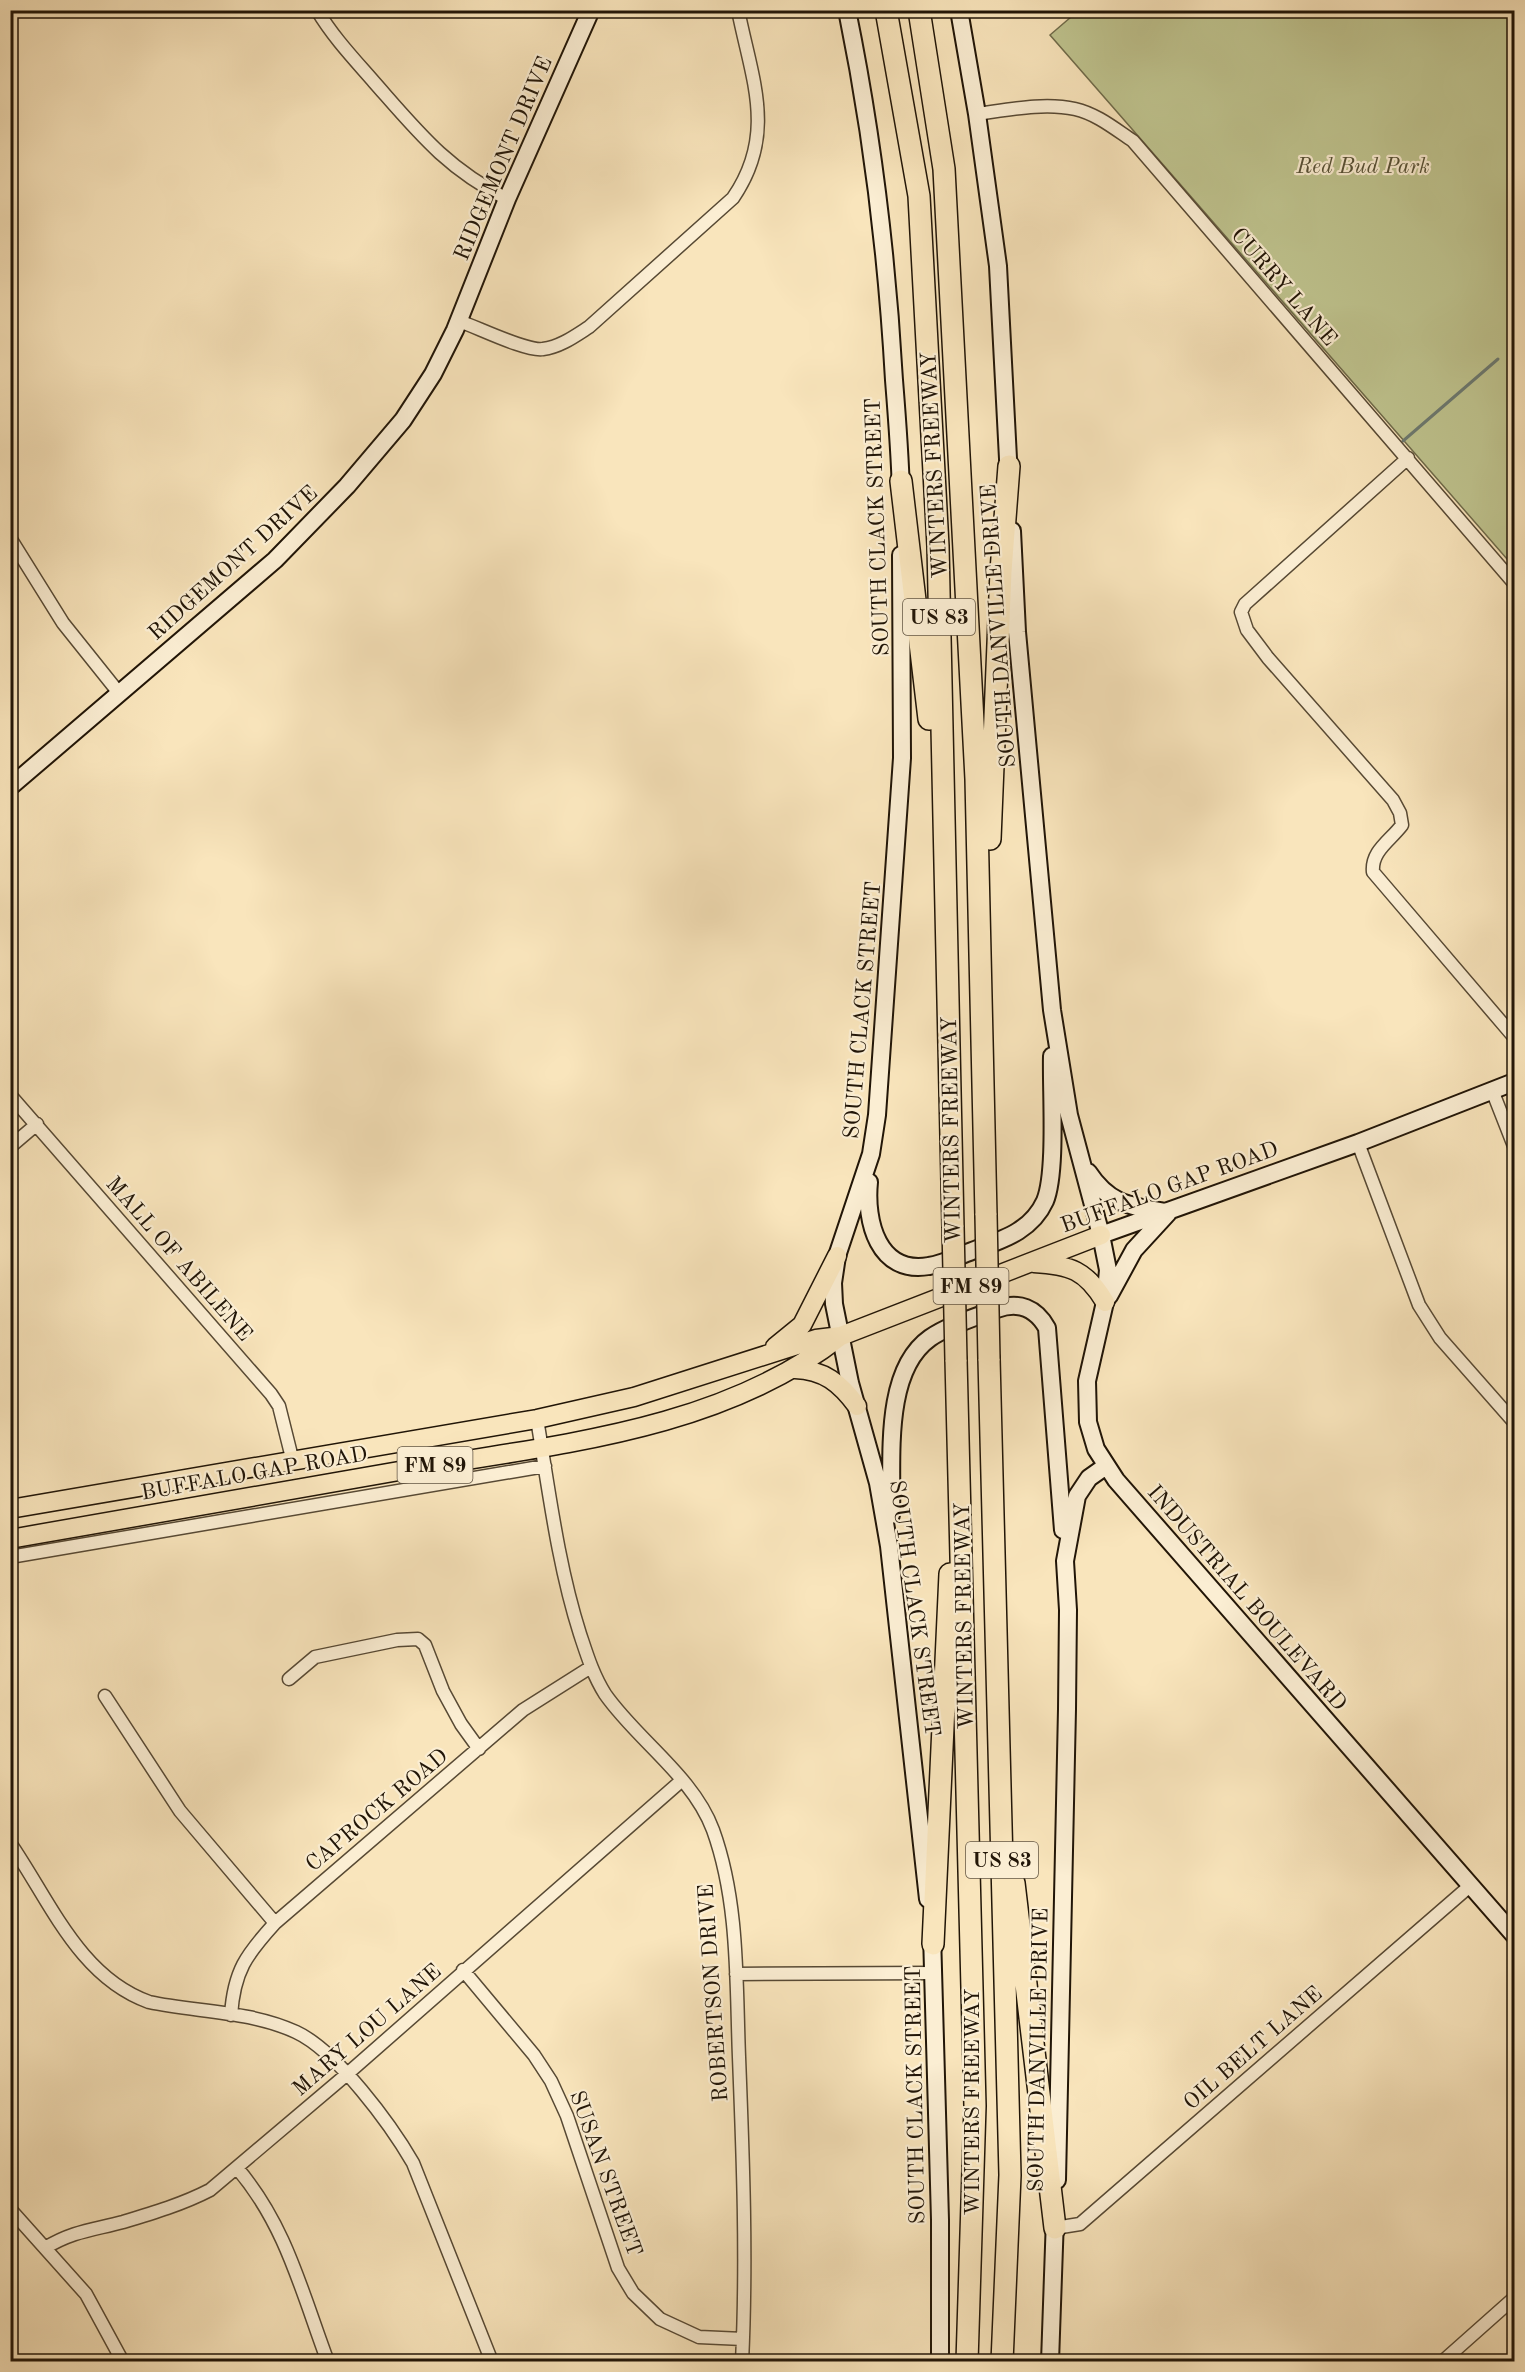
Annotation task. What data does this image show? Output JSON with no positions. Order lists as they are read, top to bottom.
{
  "streets": {
    "highway": ["WINTERS FREEWAY", "US 83"],
    "main road": [
      "RIDGEMONT DRIVE",
      "SOUTH CLACK STREET",
      "SOUTH DANVILLE DRIVE",
      "BUFFALO GAP ROAD",
      "FM 89",
      "INDUSTRIAL BOULEVARD"
    ],
    "street": [
      "CURRY LANE",
      "MALL OF ABILENE",
      "CAPROCK ROAD",
      "ROBERTSON DRIVE",
      "MARY LOU LANE",
      "OIL BELT LANE",
      "SUSAN STREET"
    ]
  },
  "crossings": [
    ["CURRY LANE", "SOUTH DANVILLE DRIVE"],
    ["SOUTH CLACK STREET", "BUFFALO GAP ROAD"],
    ["SOUTH DANVILLE DRIVE", "BUFFALO GAP ROAD"],
    ["SOUTH DANVILLE DRIVE", "INDUSTRIAL BOULEVARD"],
    ["SOUTH DANVILLE DRIVE", "OIL BELT LANE"],
    ["BUFFALO GAP ROAD", "MALL OF ABILENE"],
    ["BUFFALO GAP ROAD", "INDUSTRIAL BOULEVARD"],
    ["BUFFALO GAP ROAD", "ROBERTSON DRIVE"],
    ["INDUSTRIAL BOULEVARD", "OIL BELT LANE"],
    ["CAPROCK ROAD", "ROBERTSON DRIVE"],
    ["ROBERTSON DRIVE", "MARY LOU LANE"],
    ["ROBERTSON DRIVE", "SUSAN STREET"],
    ["MARY LOU LANE", "SUSAN STREET"]
  ],
  "parks": ["Red Bud Park"]
}
